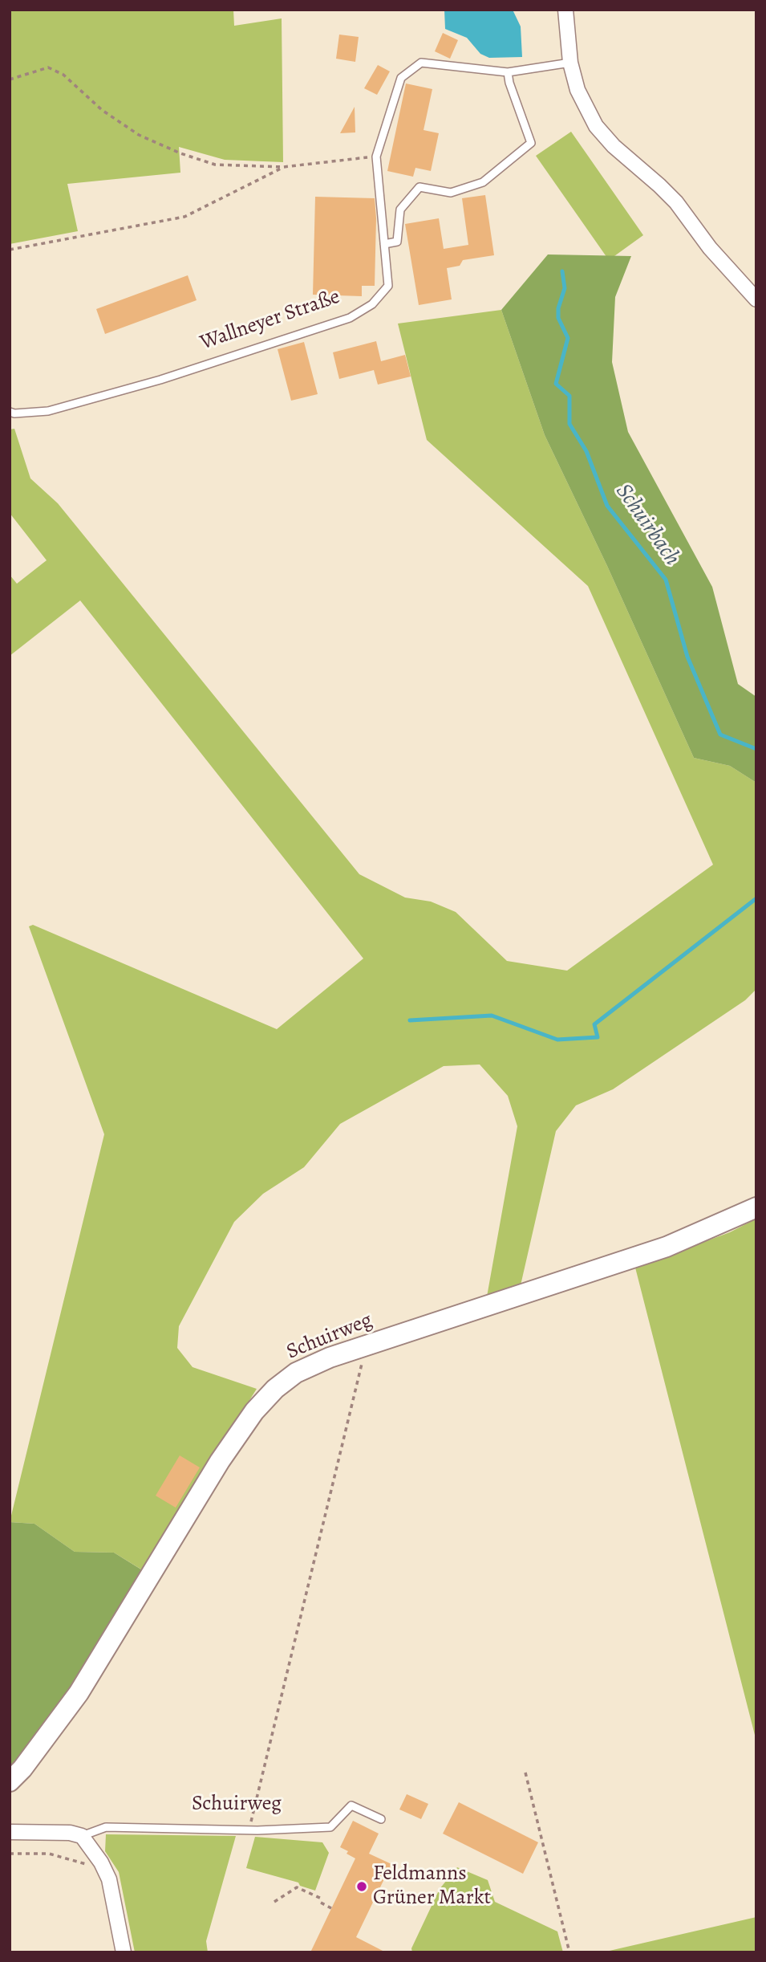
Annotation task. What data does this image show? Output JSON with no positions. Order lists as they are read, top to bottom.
{
  "streets": {
    "main road": ["Schuirweg"],
    "lane": ["Wallneyer Straße"]
  },
  "water": ["Schuirbach"],
  "places": ["Feldmanns Grüner Markt"]
}
